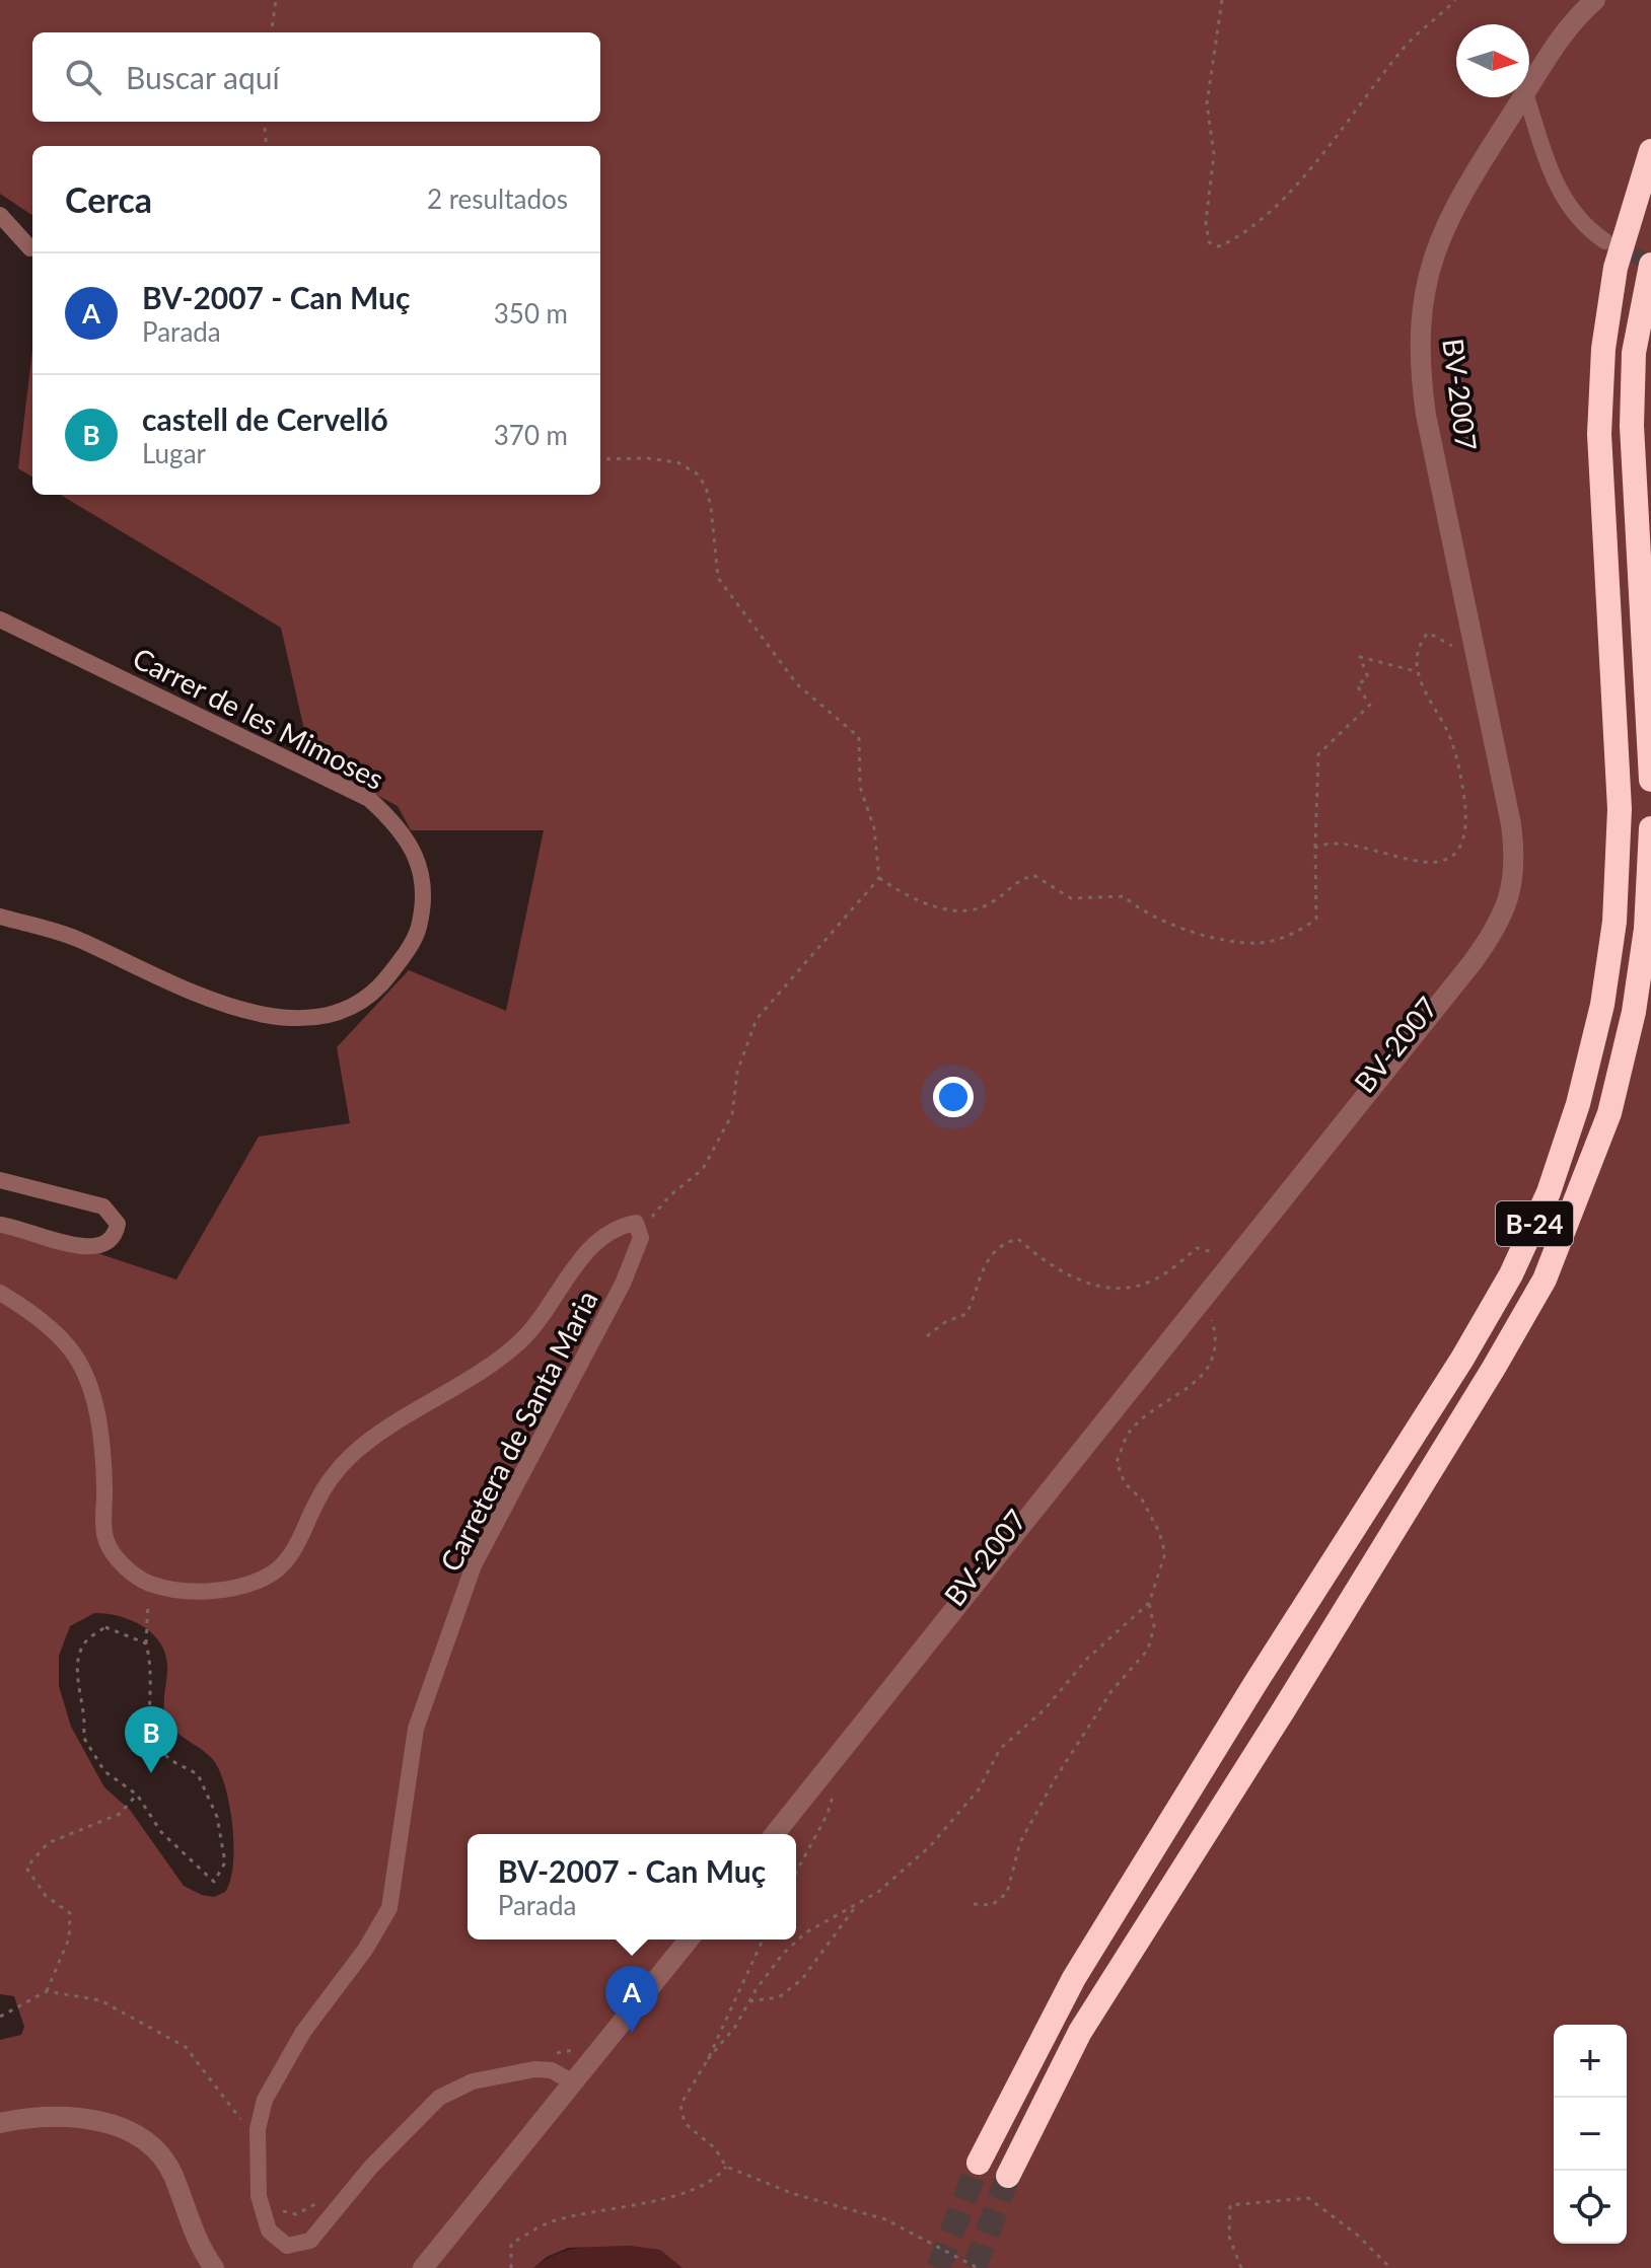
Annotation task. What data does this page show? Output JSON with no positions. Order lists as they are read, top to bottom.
{
  "streets": {
    "highway": ["B-24"],
    "street": ["BV-2007", "Carrer de les Mimoses", "Carretera de Santa Maria"]
  },
  "north": "right",
  "page": {
    "search": "Buscar aquí",
    "heading": ["Cerca", "2 resultados"],
    "list": [
      {
        "mark": "A",
        "name": "BV-2007 - Can Muç",
        "note": "Parada",
        "value": "350 m"
      },
      {
        "mark": "B",
        "name": "castell de Cervelló",
        "note": "Lugar",
        "value": "370 m"
      }
    ],
    "pins": ["B", "A"],
    "popup": ["BV-2007 - Can Muç", "Parada"],
    "map_buttons": ["+", "−"]
  }
}
